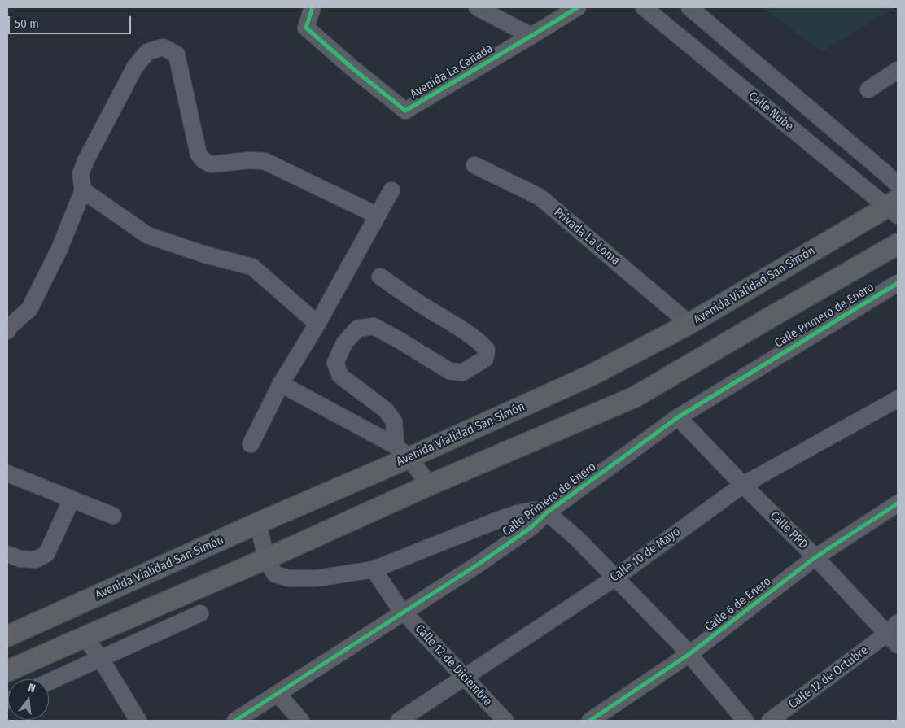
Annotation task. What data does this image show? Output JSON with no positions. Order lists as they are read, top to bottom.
{
  "streets": {
    "main road": ["Avenida Vialidad San Simón"],
    "street": [
      "Avenida La Cañada",
      "Calle Nube",
      "Privada La Loma",
      "Calle Primero de Enero",
      "Calle PRD",
      "Calle 10 de Mayo",
      "Calle 6 de Enero",
      "Calle 12 de Diciembre",
      "Calle 12 de Octubre"
    ]
  },
  "crossings": [
    ["Calle Nube", "Avenida Vialidad San Simón"],
    ["Privada La Loma", "Avenida Vialidad San Simón"],
    ["Calle Primero de Enero", "Calle PRD"],
    ["Calle Primero de Enero", "Calle 12 de Diciembre"],
    ["Calle PRD", "Calle 10 de Mayo"],
    ["Calle PRD", "Calle 6 de Enero"],
    ["Calle PRD", "Calle 12 de Octubre"],
    ["Calle 10 de Mayo", "Calle 12 de Diciembre"]
  ],
  "scale_bar": "50 m",
  "north": "top"
}
